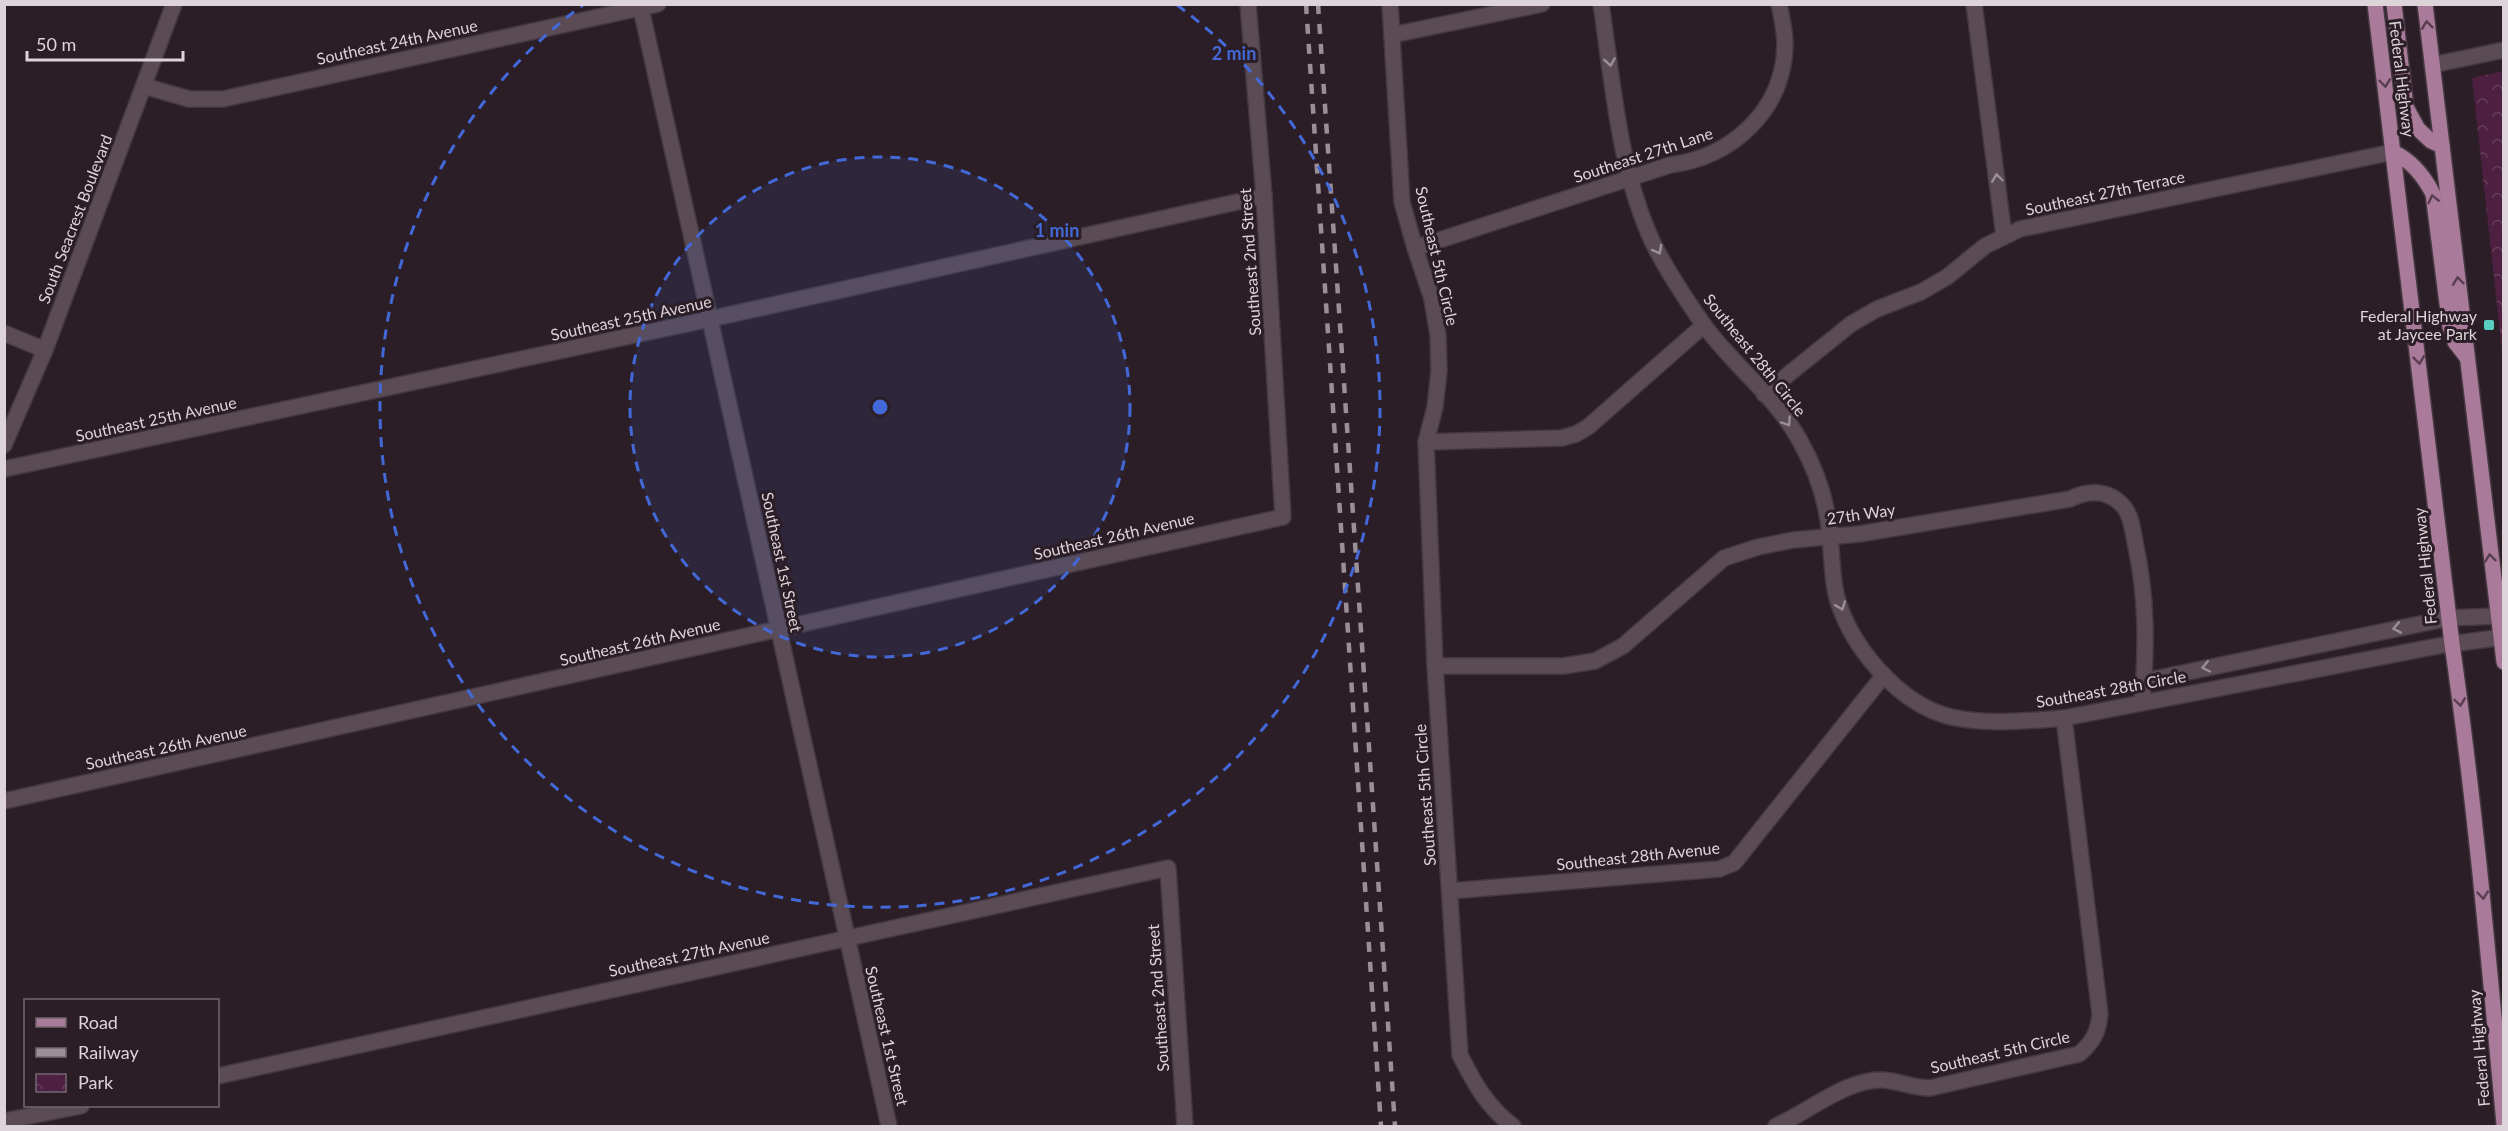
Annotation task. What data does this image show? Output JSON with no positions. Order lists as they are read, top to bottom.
{
  "streets": {
    "main road": ["Federal Highway"],
    "street": [
      "Southeast 24th Avenue",
      "Southeast 27th Lane",
      "Southeast 27th Terrace",
      "South Seacrest Boulevard",
      "Southeast 5th Circle",
      "Southeast 2nd Street",
      "Southeast 25th Avenue",
      "Southeast 28th Circle",
      "27th Way",
      "Southeast 26th Avenue",
      "Southeast 1st Street",
      "Southeast 28th Avenue",
      "Southeast 27th Avenue"
    ]
  },
  "crossings": [
    ["Southeast 24th Avenue", "South Seacrest Boulevard"],
    ["Southeast 24th Avenue", "Southeast 1st Street"],
    ["Federal Highway", "Southeast 27th Terrace"],
    ["Federal Highway", "Southeast 28th Circle"],
    ["Southeast 27th Lane", "Southeast 5th Circle"],
    ["Southeast 27th Lane", "Southeast 28th Circle"],
    ["Southeast 27th Terrace", "Southeast 28th Circle"],
    ["Southeast 5th Circle", "Southeast 28th Circle"],
    ["Southeast 5th Circle", "27th Way"],
    ["Southeast 5th Circle", "Southeast 28th Avenue"],
    ["Southeast 2nd Street", "Southeast 25th Avenue"],
    ["Southeast 2nd Street", "Southeast 26th Avenue"],
    ["Southeast 2nd Street", "Southeast 27th Avenue"],
    ["Southeast 25th Avenue", "Southeast 1st Street"],
    ["Southeast 28th Circle", "27th Way"],
    ["Southeast 28th Circle", "Southeast 28th Avenue"],
    ["Southeast 26th Avenue", "Southeast 1st Street"],
    ["Southeast 1st Street", "Southeast 27th Avenue"]
  ],
  "places": {
    "transit": ["Federal Highway at Jaycee Park"]
  },
  "legend": ["Road", "Railway", "Park"],
  "scale_bar": "50 m",
  "rings": ["2 min", "1 min"]
}
